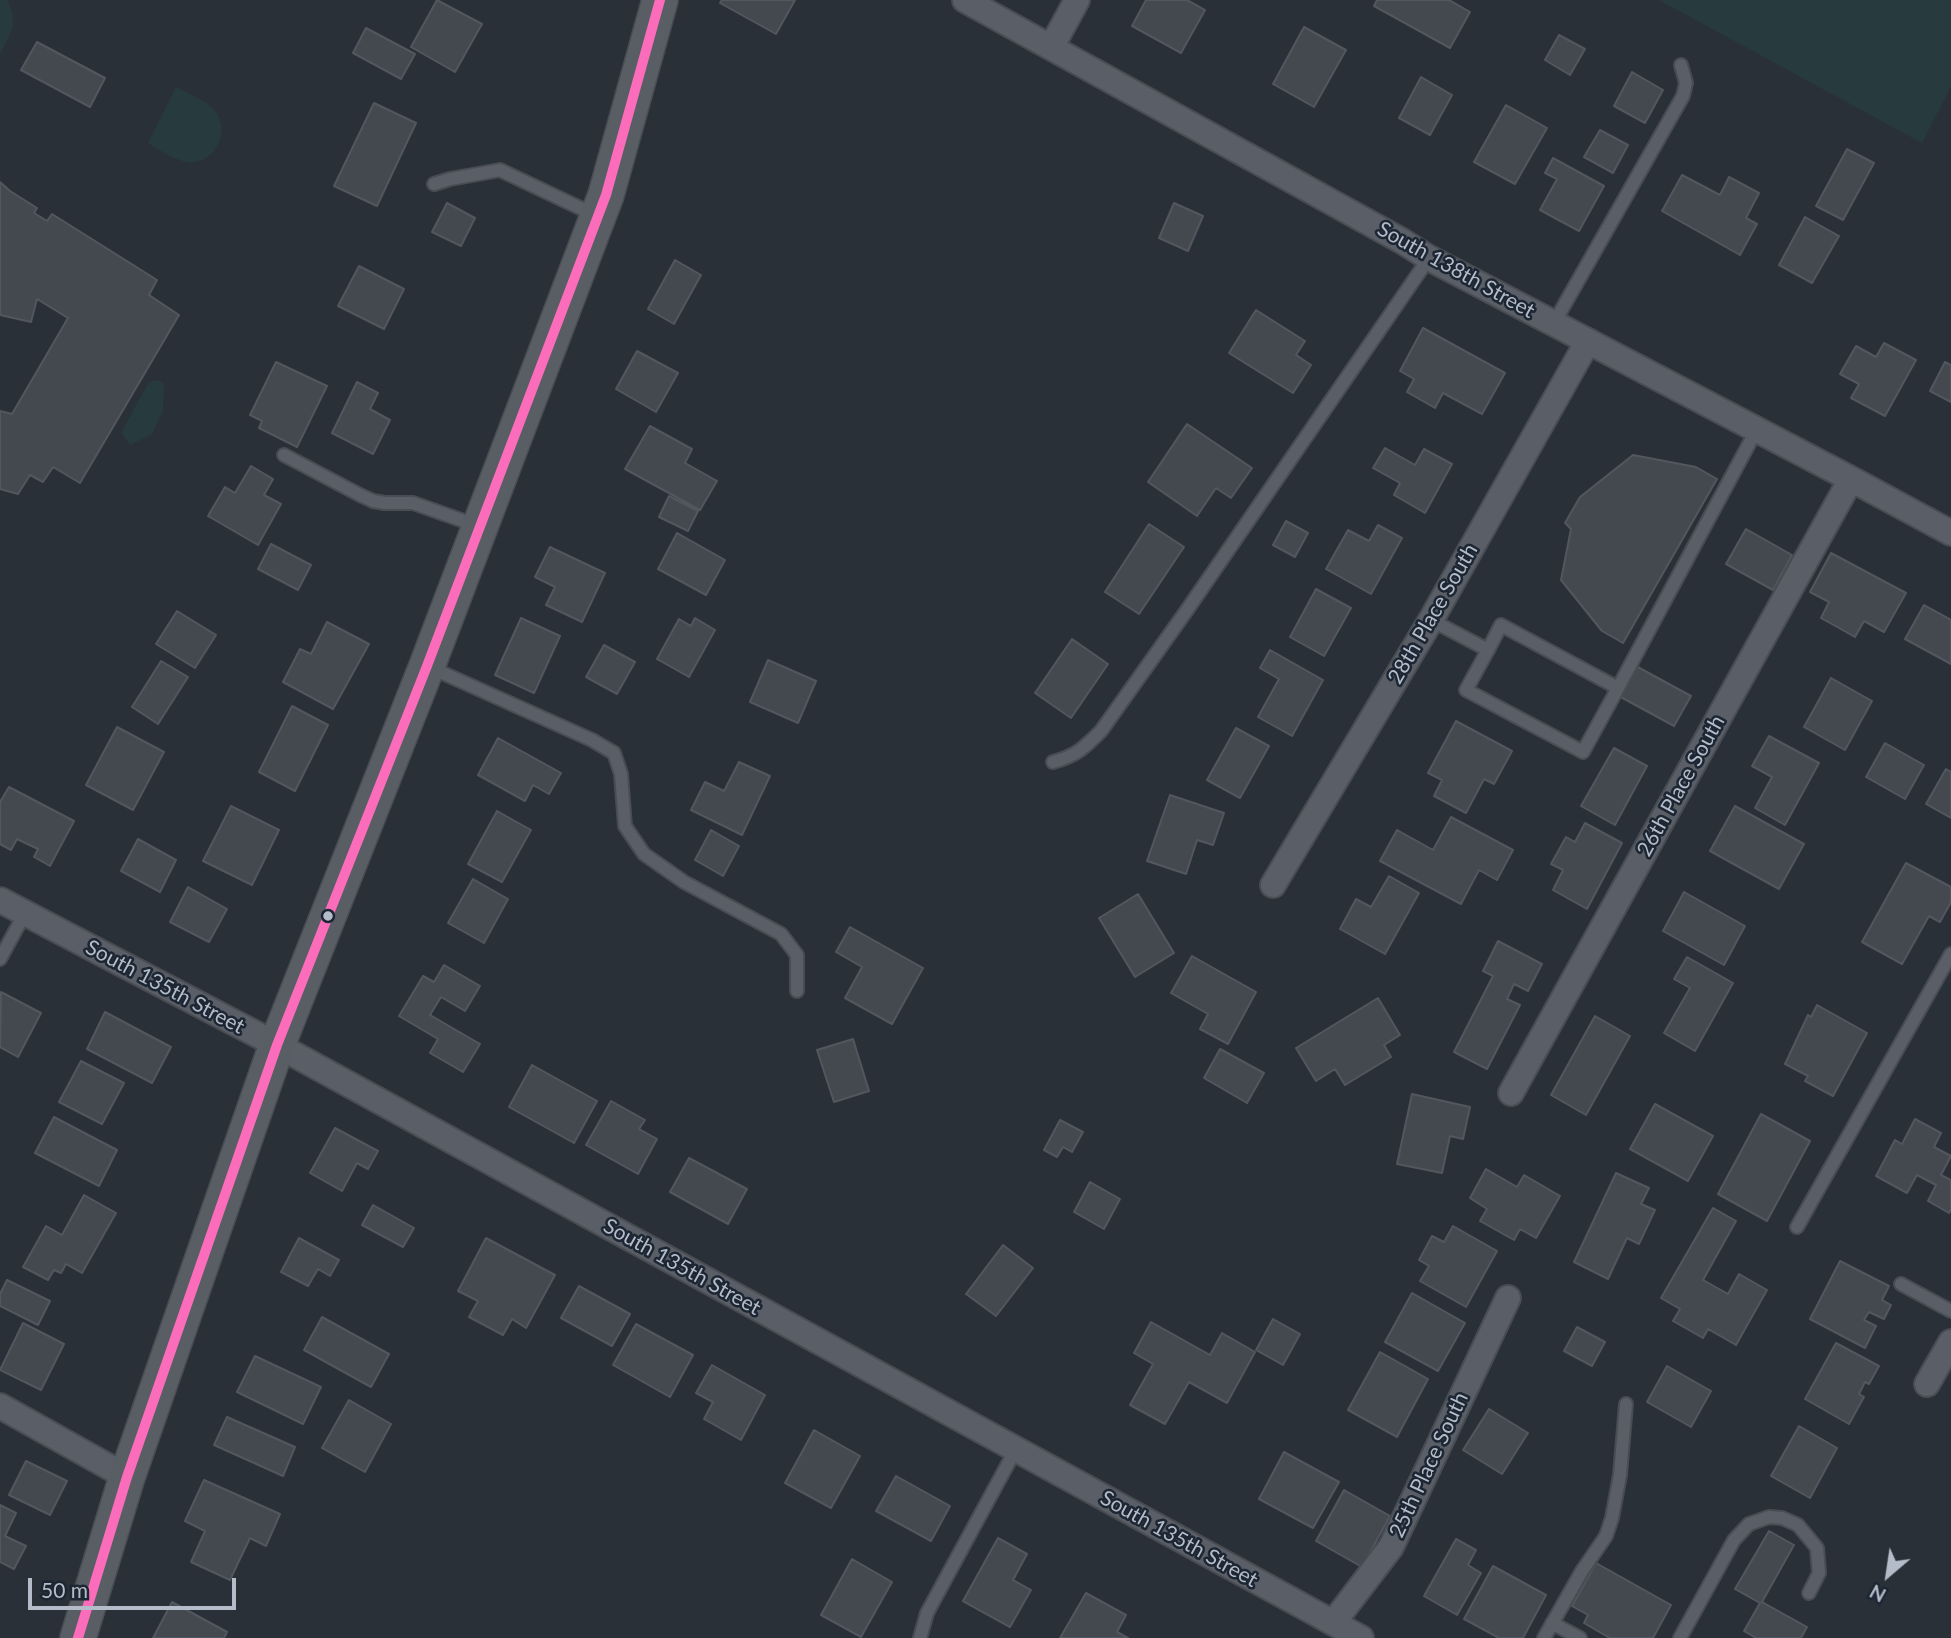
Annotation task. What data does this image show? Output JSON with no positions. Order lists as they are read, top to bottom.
{
  "streets": {
    "street": [
      "South 138th Street",
      "28th Place South",
      "26th Place South",
      "South 135th Street",
      "25th Place South"
    ]
  },
  "crossings": [
    ["South 138th Street", "28th Place South"],
    ["South 138th Street", "26th Place South"],
    ["South 135th Street", "25th Place South"]
  ],
  "scale_bar": "50 m",
  "north": "bottom left"
}
